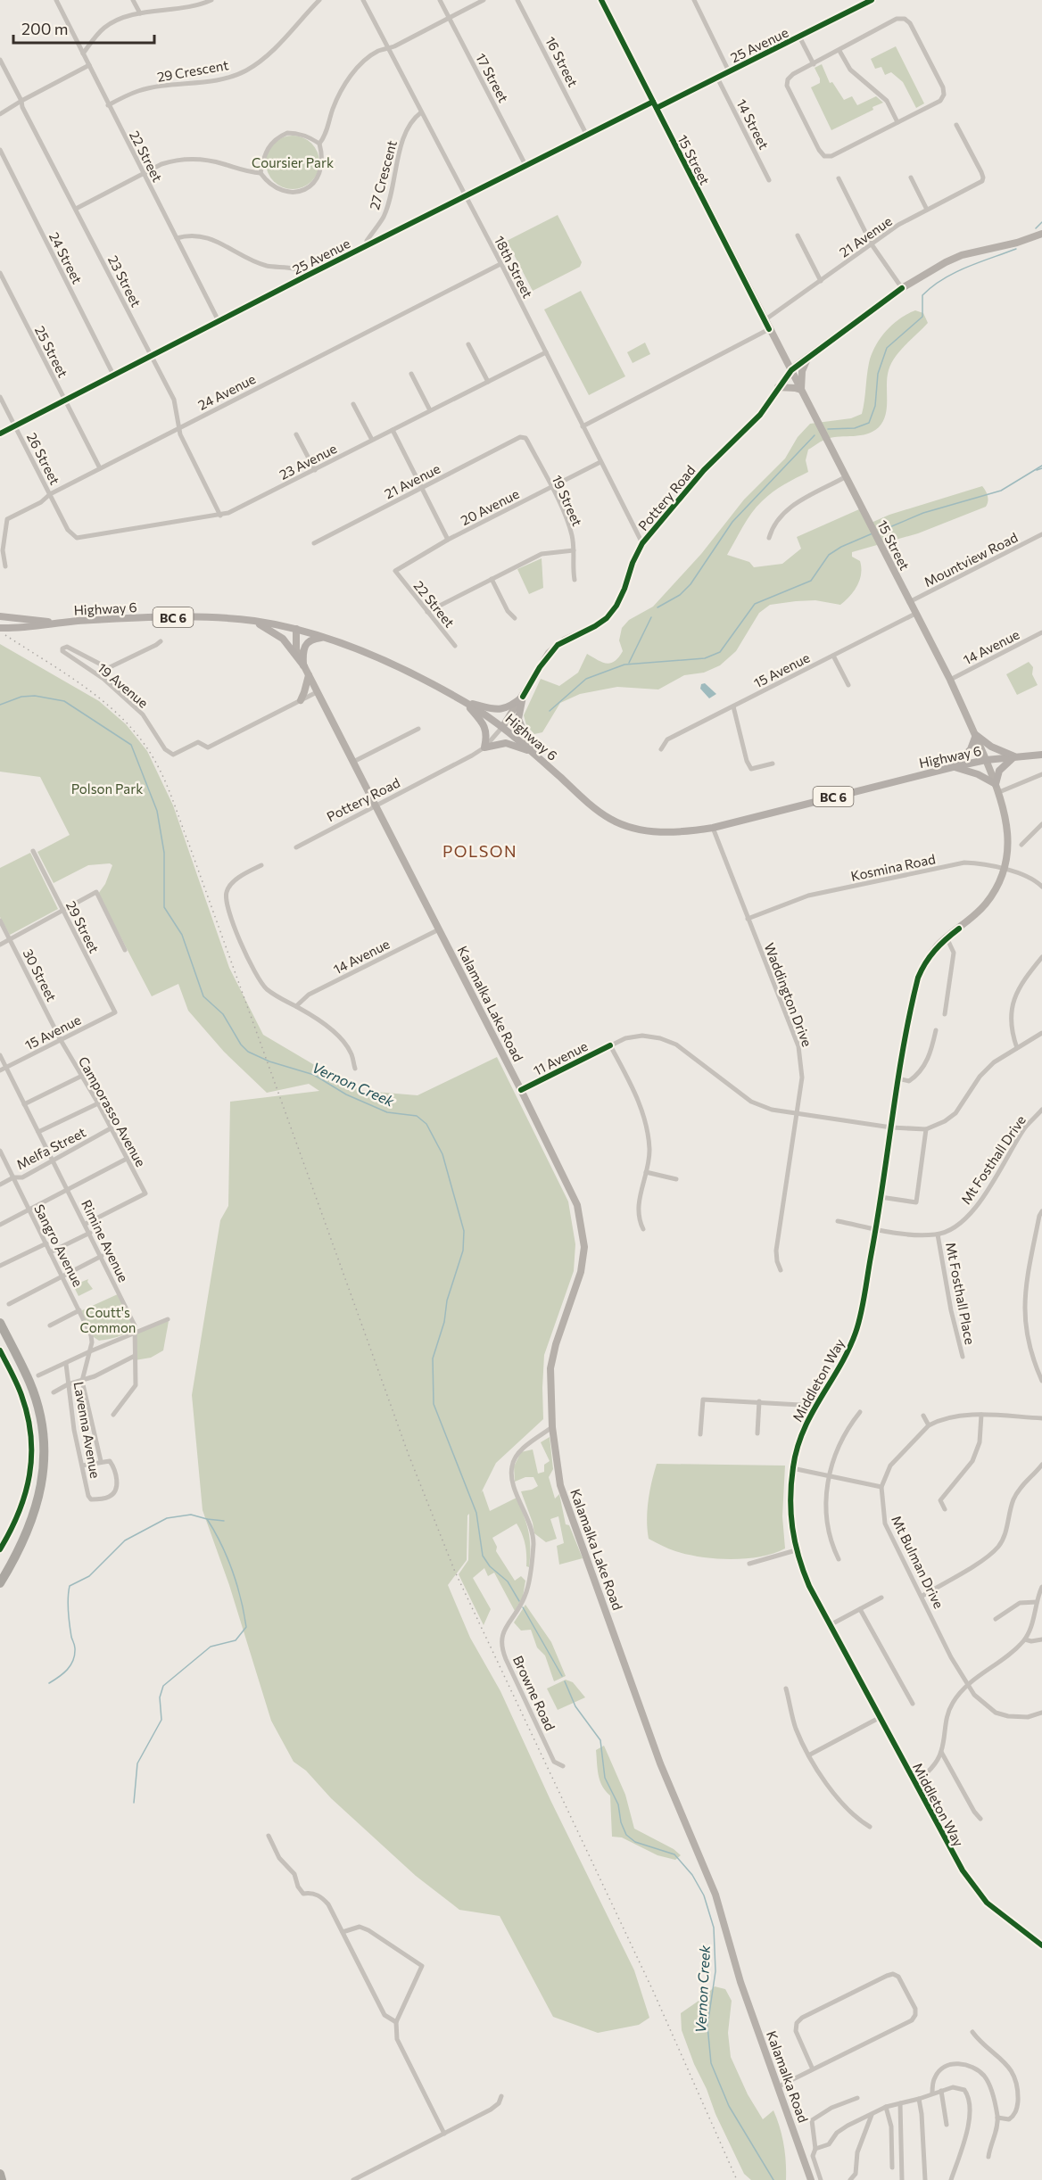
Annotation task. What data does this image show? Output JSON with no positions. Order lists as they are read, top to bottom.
{
  "streets": {
    "main road": ["Highway 6", "BC 6"],
    "street": [
      "25 Avenue",
      "16 Street",
      "29 Crescent",
      "17 Street",
      "14 Street",
      "22 Street",
      "15 Street",
      "27 Crescent",
      "21 Avenue",
      "24 Street",
      "18th Street",
      "23 Street",
      "25 Street",
      "24 Avenue",
      "26 Street",
      "23 Avenue",
      "Pottery Road",
      "19 Street",
      "20 Avenue",
      "Mountview Road",
      "14 Avenue",
      "15 Avenue",
      "19 Avenue",
      "Kosmina Road",
      "29 Street",
      "30 Street",
      "Waddington Drive",
      "Kalamalka Lake Road",
      "11 Avenue",
      "Camporasso Avenue",
      "Melfa Street",
      "Mt Fosthall Drive",
      "Rimine Avenue",
      "Sangro Avenue",
      "Mt Fosthall Place",
      "Middleton Way",
      "Lavenna Avenue",
      "Mt Bulman Drive",
      "Browne Road",
      "Kalamalka Road"
    ]
  },
  "crossings": [
    ["25 Avenue", "16 Street"],
    ["25 Avenue", "17 Street"],
    ["25 Avenue", "14 Street"],
    ["25 Avenue", "22 Street"],
    ["25 Avenue", "15 Street"],
    ["25 Avenue", "27 Crescent"],
    ["25 Avenue", "24 Street"],
    ["25 Avenue", "18th Street"],
    ["25 Avenue", "23 Street"],
    ["25 Avenue", "25 Street"],
    ["25 Avenue", "26 Street"],
    ["29 Crescent", "22 Street"],
    ["22 Street", "20 Avenue"],
    ["15 Street", "21 Avenue"],
    ["15 Street", "Pottery Road"],
    ["15 Street", "Mountview Road"],
    ["15 Street", "Highway 6"],
    ["15 Street", "14 Avenue"],
    ["15 Street", "15 Avenue"],
    ["15 Street", "Middleton Way"],
    ["27 Crescent", "18th Street"],
    ["21 Avenue", "19 Street"],
    ["18th Street", "24 Avenue"],
    ["18th Street", "23 Avenue"],
    ["18th Street", "Pottery Road"],
    ["18th Street", "20 Avenue"],
    ["23 Street", "24 Avenue"],
    ["23 Street", "23 Avenue"],
    ["25 Street", "24 Avenue"],
    ["24 Avenue", "26 Street"],
    ["26 Street", "23 Avenue"],
    ["Pottery Road", "Highway 6"],
    ["Pottery Road", "Kalamalka Lake Road"],
    ["19 Street", "20 Avenue"],
    ["Highway 6", "Waddington Drive"],
    ["Highway 6", "Kalamalka Lake Road"],
    ["Highway 6", "Middleton Way"],
    ["14 Avenue", "Kalamalka Lake Road"],
    ["15 Avenue", "29 Street"],
    ["15 Avenue", "30 Street"],
    ["15 Avenue", "Camporasso Avenue"],
    ["19 Avenue", "Kalamalka Lake Road"],
    ["Kosmina Road", "Waddington Drive"],
    ["Kosmina Road", "Middleton Way"],
    ["30 Street", "Camporasso Avenue"],
    ["Waddington Drive", "11 Avenue"],
    ["Kalamalka Lake Road", "11 Avenue"],
    ["Kalamalka Lake Road", "Browne Road"],
    ["Kalamalka Lake Road", "Kalamalka Road"],
    ["11 Avenue", "Middleton Way"],
    ["Camporasso Avenue", "Melfa Street"],
    ["Camporasso Avenue", "Rimine Avenue"],
    ["Melfa Street", "Rimine Avenue"],
    ["Melfa Street", "Sangro Avenue"],
    ["Mt Fosthall Drive", "Mt Fosthall Place"],
    ["Mt Fosthall Drive", "Middleton Way"]
  ],
  "districts": ["POLSON"],
  "water": ["Vernon Creek"],
  "parks": ["Coursier Park", "Polson Park", "Coutt's Common"],
  "scale_bar": "200 m"
}
